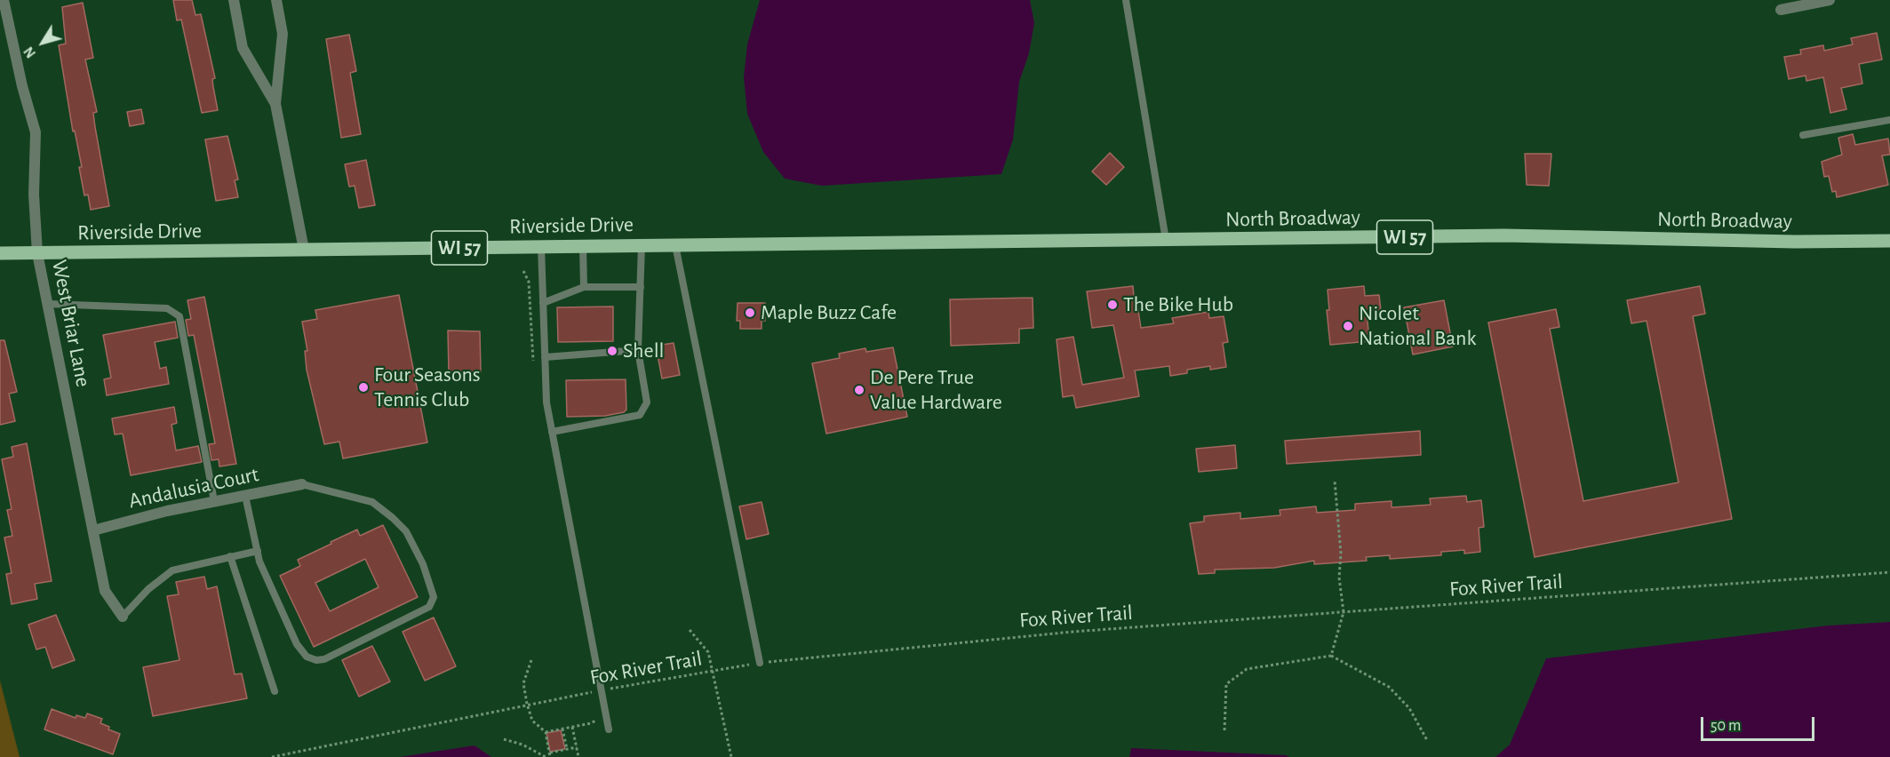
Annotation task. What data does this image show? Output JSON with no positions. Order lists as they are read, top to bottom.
{
  "streets": {
    "main road": ["North Broadway", "Riverside Drive", "WI 57"],
    "street": ["West Briar Lane", "Andalusia Court"],
    "path": ["Fox River Trail"]
  },
  "crossings": [
    ["North Broadway", "Riverside Drive"],
    ["Riverside Drive", "West Briar Lane"],
    ["West Briar Lane", "Andalusia Court"]
  ],
  "places": [
    "The Bike Hub",
    "Maple Buzz Cafe",
    "Nicolet National Bank",
    "Shell",
    "Four Seasons Tennis Club",
    "De Pere True Value Hardware"
  ],
  "scale_bar": "50 m",
  "north": "bottom left"
}
